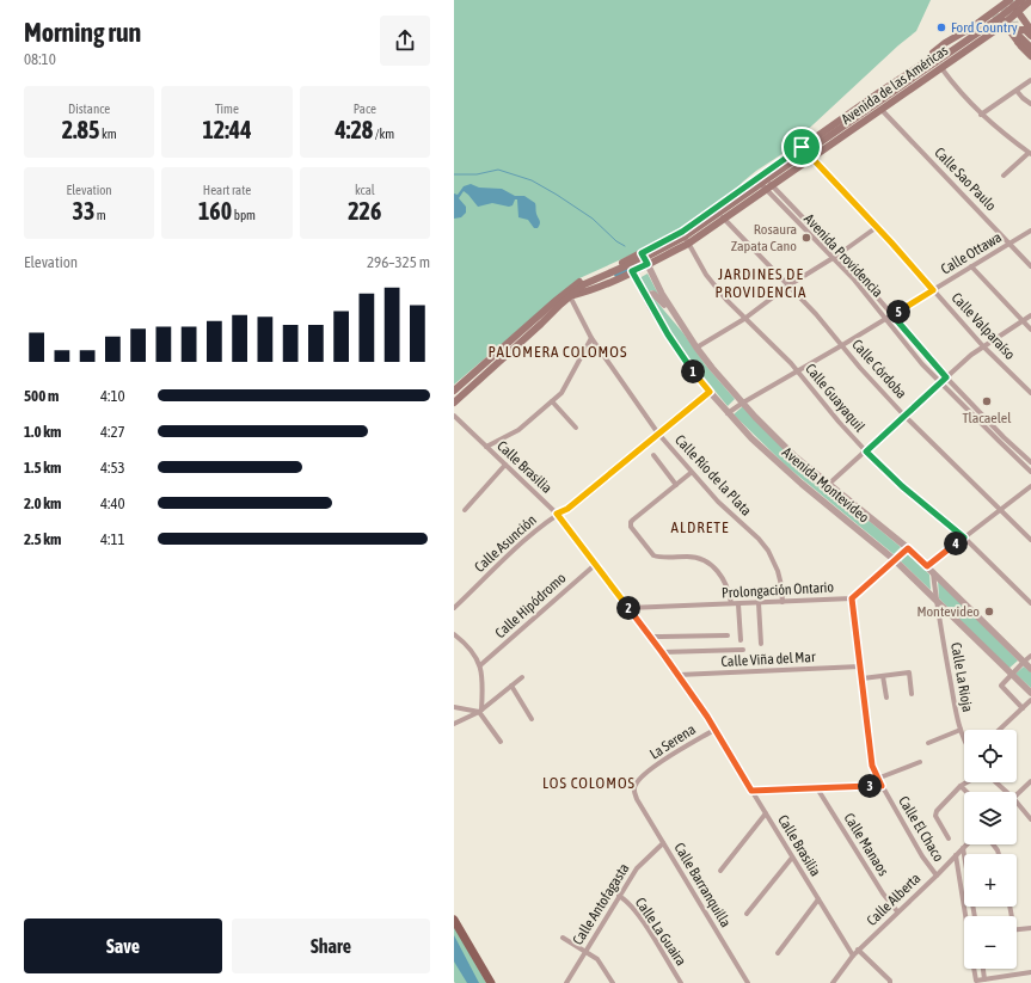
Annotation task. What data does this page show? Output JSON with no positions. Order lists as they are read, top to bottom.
{
  "streets": {
    "main road": ["Avenida de las Américas"],
    "street": [
      "Calle Sao Paulo",
      "Calle Ottawa",
      "Avenida Providencia",
      "Calle Valparaíso",
      "Calle Córdoba",
      "Calle Guayaquil",
      "Calle Brasilia",
      "Calle Río de la Plata",
      "Avenida Montevideo",
      "Calle Asunción",
      "Prolongación Ontario",
      "Calle Hipódromo",
      "Calle Viña del Mar",
      "Calle La Rioja",
      "La Serena",
      "Calle El Chaco",
      "Calle Manaos",
      "Calle Barranquilla",
      "Calle Alberta",
      "Calle Antofagasta",
      "Calle La Guaira"
    ]
  },
  "crossings": [
    ["Avenida de las Américas", "Calle Sao Paulo"],
    ["Avenida de las Américas", "Avenida Providencia"],
    ["Avenida de las Américas", "Calle Valparaíso"],
    ["Avenida de las Américas", "Calle Córdoba"],
    ["Avenida de las Américas", "Calle Guayaquil"],
    ["Avenida de las Américas", "Calle Río de la Plata"],
    ["Avenida de las Américas", "Avenida Montevideo"],
    ["Calle Sao Paulo", "Calle Ottawa"],
    ["Calle Ottawa", "Avenida Providencia"],
    ["Calle Ottawa", "Calle Valparaíso"],
    ["Calle Ottawa", "Calle Córdoba"],
    ["Calle Ottawa", "Calle Guayaquil"],
    ["Calle Ottawa", "Avenida Montevideo"],
    ["Calle Brasilia", "Calle Asunción"],
    ["Calle Brasilia", "Prolongación Ontario"],
    ["Calle Brasilia", "Calle Hipódromo"],
    ["Calle Brasilia", "Calle Viña del Mar"],
    ["Calle Brasilia", "La Serena"],
    ["Calle Brasilia", "Calle Alberta"],
    ["Calle Río de la Plata", "Calle Asunción"],
    ["Calle Río de la Plata", "Prolongación Ontario"],
    ["Avenida Montevideo", "Calle Asunción"],
    ["Avenida Montevideo", "Prolongación Ontario"],
    ["Avenida Montevideo", "Calle La Rioja"],
    ["Prolongación Ontario", "Calle El Chaco"],
    ["Calle Viña del Mar", "Calle El Chaco"],
    ["La Serena", "Calle Barranquilla"],
    ["Calle El Chaco", "Calle Alberta"],
    ["Calle Manaos", "Calle Alberta"],
    ["Calle Barranquilla", "Calle Antofagasta"],
    ["Calle Antofagasta", "Calle La Guaira"]
  ],
  "districts": [
    "JARDINES DE PROVIDENCIA",
    "PALOMERA COLOMOS",
    "ALDRETE",
    "LOS COLOMOS"
  ],
  "places": [
    "Ford Country",
    "Rosaura Zapata Cano",
    "Tlacaelel",
    "Montevideo"
  ],
  "page": {
    "heading": ["Morning run", "08:10"],
    "stats": [
      ["Distance", "2.85 km"],
      ["Time", "12:44"],
      ["Pace", "4:28 /km"],
      ["Elevation", "33 m"],
      ["Heart rate", "160 bpm"],
      ["kcal", "226"]
    ],
    "chart": ["Elevation", "296–325 m"],
    "pins": [
      "5",
      "1",
      "4",
      "2",
      "3"
    ],
    "list": [
      {
        "name": "500 m",
        "note": "4:10"
      },
      {
        "name": "1.0 km",
        "note": "4:27"
      },
      {
        "name": "1.5 km",
        "note": "4:53"
      },
      {
        "name": "2.0 km",
        "note": "4:40"
      },
      {
        "name": "2.5 km",
        "note": "4:11"
      }
    ],
    "map_buttons": ["+", "−"],
    "buttons": ["Save", "Share"]
  }
}
